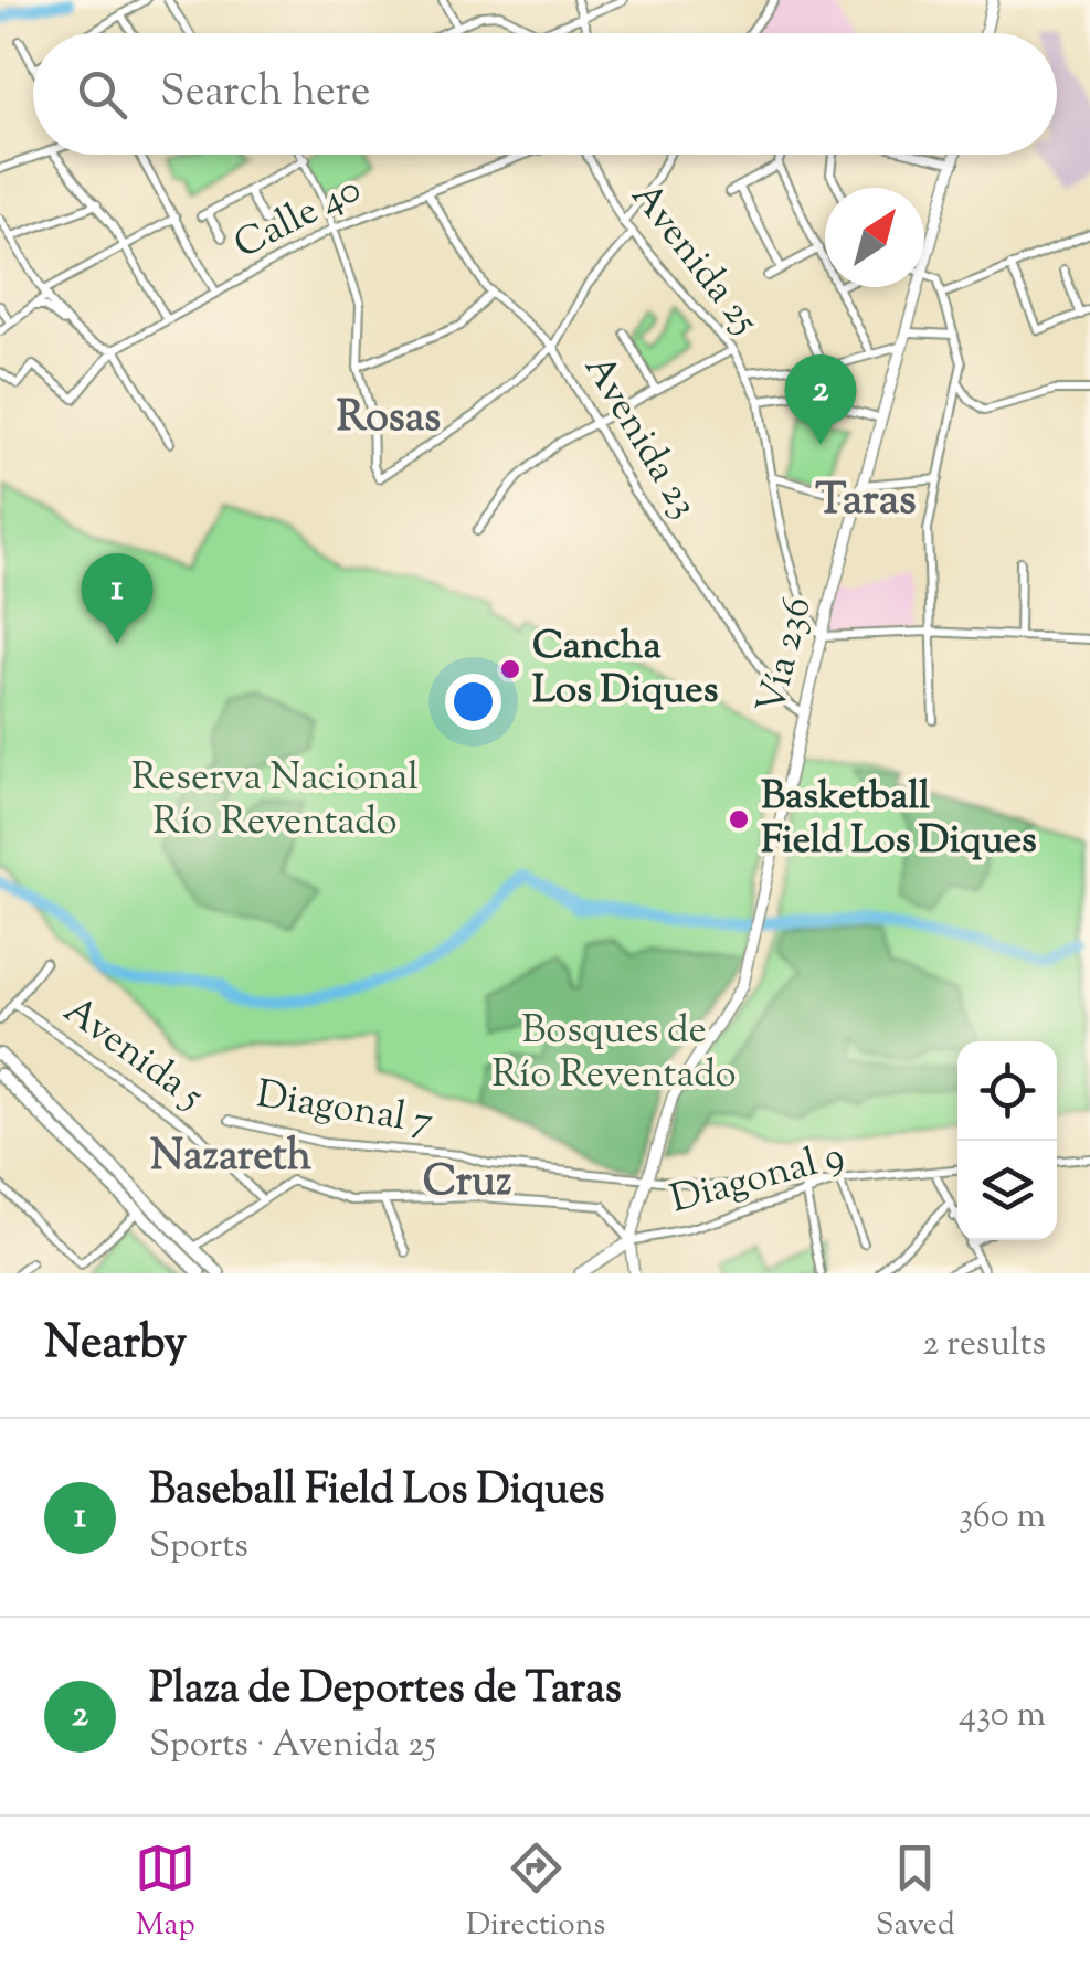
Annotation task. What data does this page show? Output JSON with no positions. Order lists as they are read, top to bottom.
{
  "streets": {
    "main road": ["Vía 236"],
    "street": [
      "Calle 40",
      "Avenida 25",
      "Avenida 23",
      "Avenida 5",
      "Diagonal 7",
      "Diagonal 9"
    ]
  },
  "crossings": [
    ["Calle 40", "Avenida 23"],
    ["Avenida 25", "Vía 236"],
    ["Avenida 23", "Vía 236"],
    ["Vía 236", "Diagonal 7"],
    ["Vía 236", "Diagonal 9"],
    ["Diagonal 7", "Diagonal 9"]
  ],
  "districts": [
    "Rosas",
    "Taras",
    "Nazareth",
    "Cruz"
  ],
  "parks": ["Reserva Nacional Río Reventado", "Bosques de Río Reventado"],
  "places": ["Cancha Los Diques", "Basketball Field Los Diques"],
  "north": "top right",
  "page": {
    "search": "Search here",
    "pins": ["2", "1"],
    "heading": ["Nearby", "2 results"],
    "list": [
      {
        "mark": "1",
        "name": "Baseball Field Los Diques",
        "note": "Sports",
        "value": "360 m"
      },
      {
        "mark": "2",
        "name": "Plaza de Deportes de Taras",
        "note": "Sports · Avenida 25",
        "value": "430 m"
      }
    ],
    "nav": ["Map", "Directions", "Saved"]
  }
}
